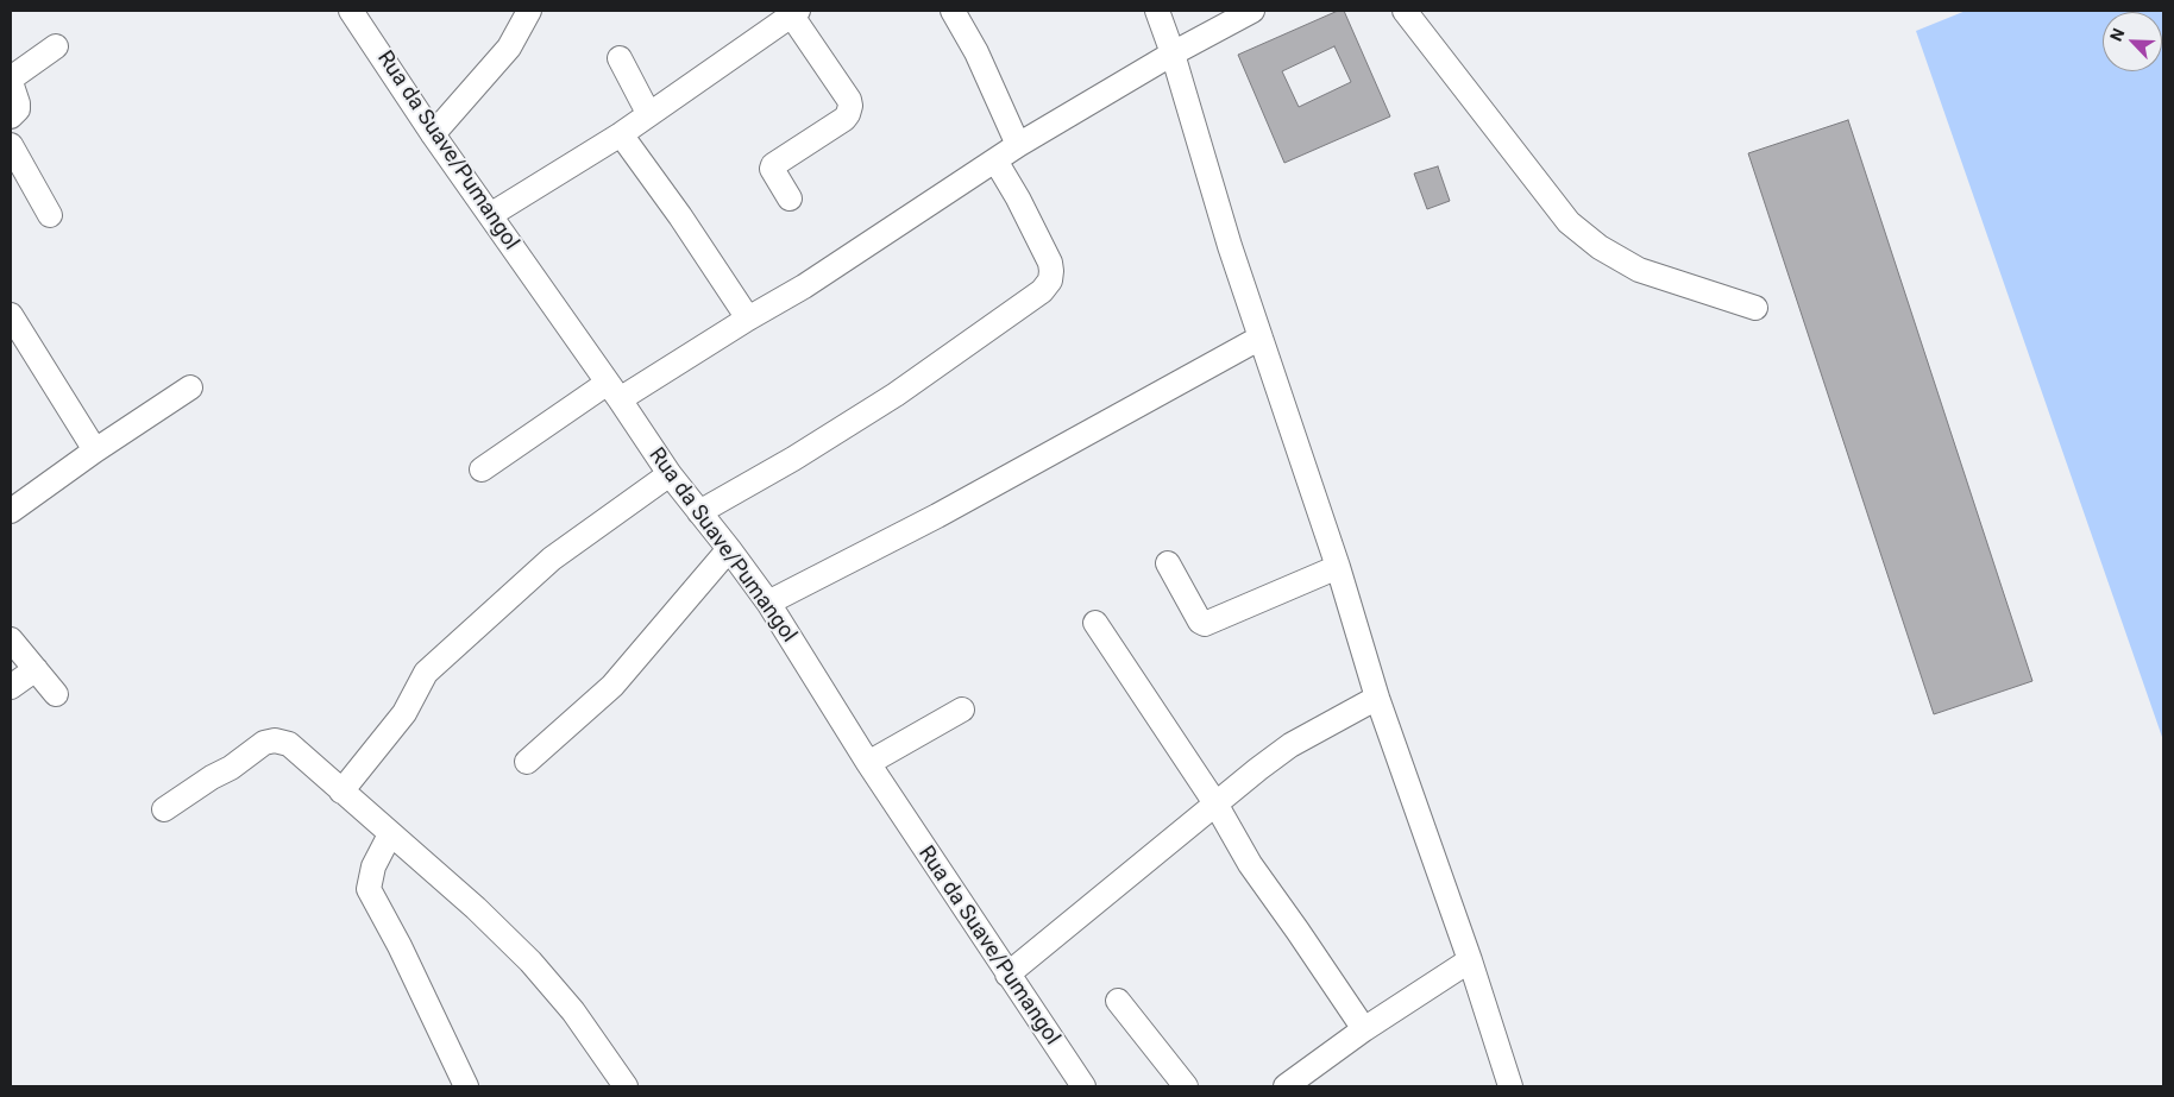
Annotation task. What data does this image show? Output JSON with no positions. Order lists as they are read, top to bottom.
{
  "streets": {
    "street": ["Rua da Suave/Pumangol"]
  },
  "north": "top left"
}
